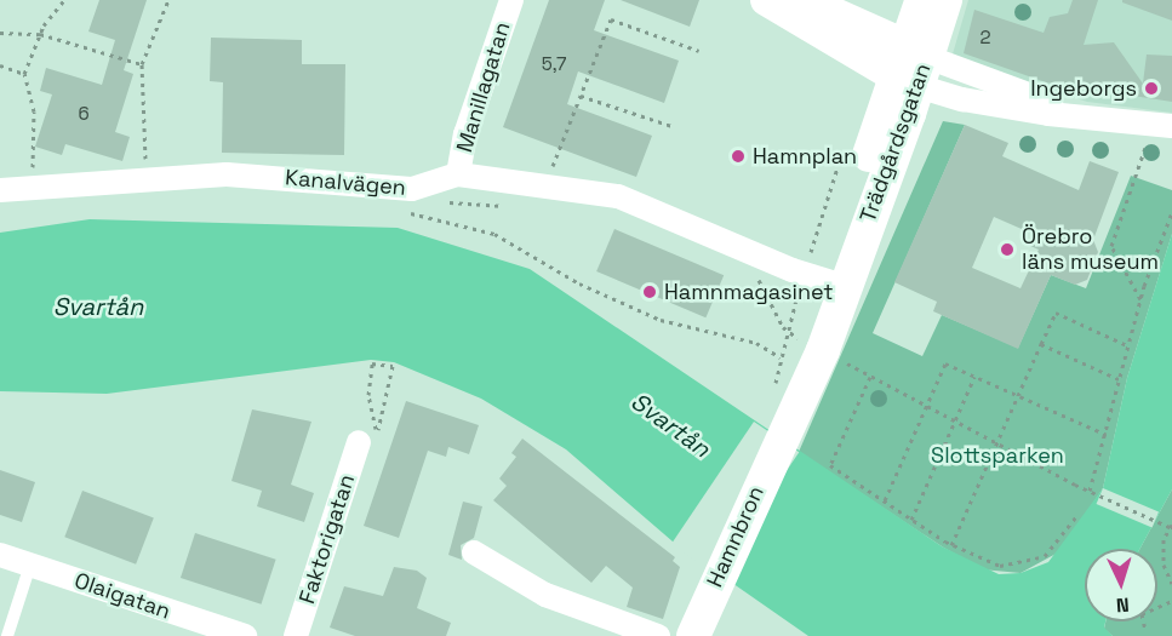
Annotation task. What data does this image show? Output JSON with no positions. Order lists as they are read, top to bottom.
{
  "streets": {
    "main road": ["Trädgårdsgatan", "Hamnbron"],
    "street": [
      "Manillagatan",
      "Kanalvägen",
      "Faktorigatan",
      "Olaigatan"
    ]
  },
  "crossings": [
    ["Manillagatan", "Kanalvägen"],
    ["Trädgårdsgatan", "Kanalvägen"],
    ["Trädgårdsgatan", "Hamnbron"],
    ["Kanalvägen", "Hamnbron"]
  ],
  "water": ["Svartån"],
  "parks": ["Slottsparken"],
  "places": [
    "Ingeborgs",
    "Hamnplan",
    "Örebro läns museum",
    "Hamnmagasinet"
  ],
  "house_numbers": ["2", "5,7", "6"],
  "north": "bottom"
}
